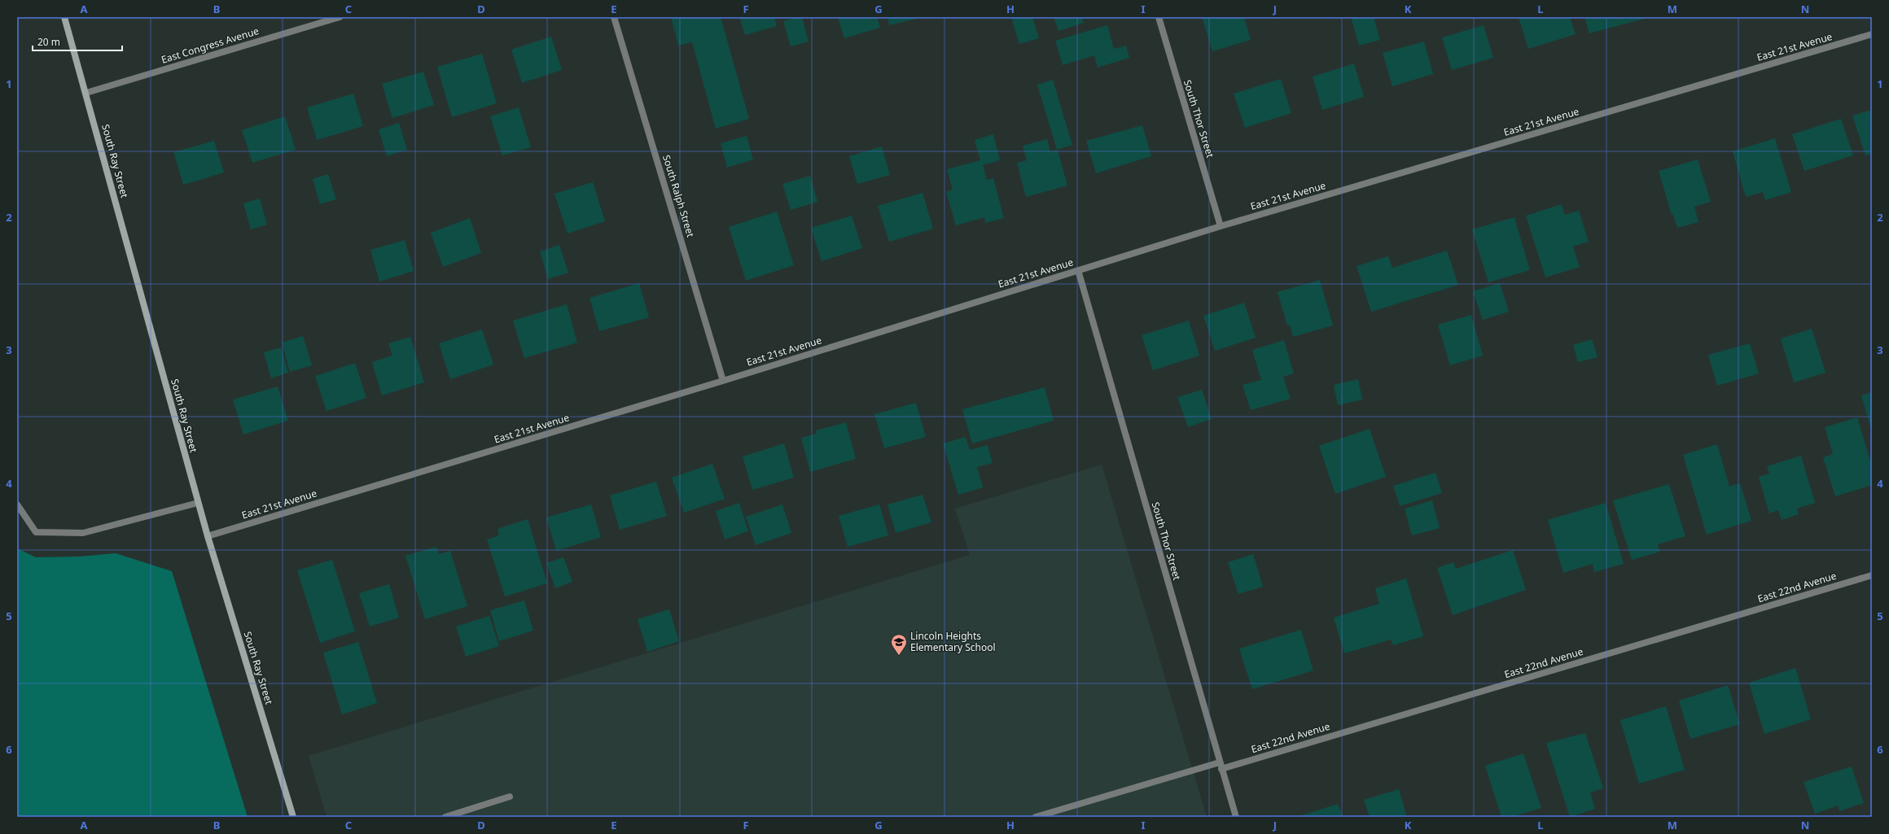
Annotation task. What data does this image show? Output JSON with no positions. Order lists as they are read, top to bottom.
{
  "streets": {
    "main road": ["South Ray Street"],
    "street": [
      "East Congress Avenue",
      "East 21st Avenue",
      "South Thor Street",
      "South Ralph Street",
      "East 22nd Avenue"
    ]
  },
  "crossings": [
    ["East Congress Avenue", "South Ray Street"],
    ["East 21st Avenue", "South Thor Street"],
    ["East 21st Avenue", "South Ray Street"],
    ["East 21st Avenue", "South Ralph Street"],
    ["South Thor Street", "East 22nd Avenue"]
  ],
  "places": {
    "school or university": ["Lincoln Heights Elementary School"]
  },
  "scale_bar": "20 m",
  "grid": {
    "columns": [
      "A",
      "B",
      "C",
      "D",
      "E",
      "F",
      "G",
      "H",
      "I",
      "J",
      "K",
      "L",
      "M",
      "N"
    ],
    "rows": [
      "1",
      "2",
      "3",
      "4",
      "5",
      "6"
    ]
  }
}
